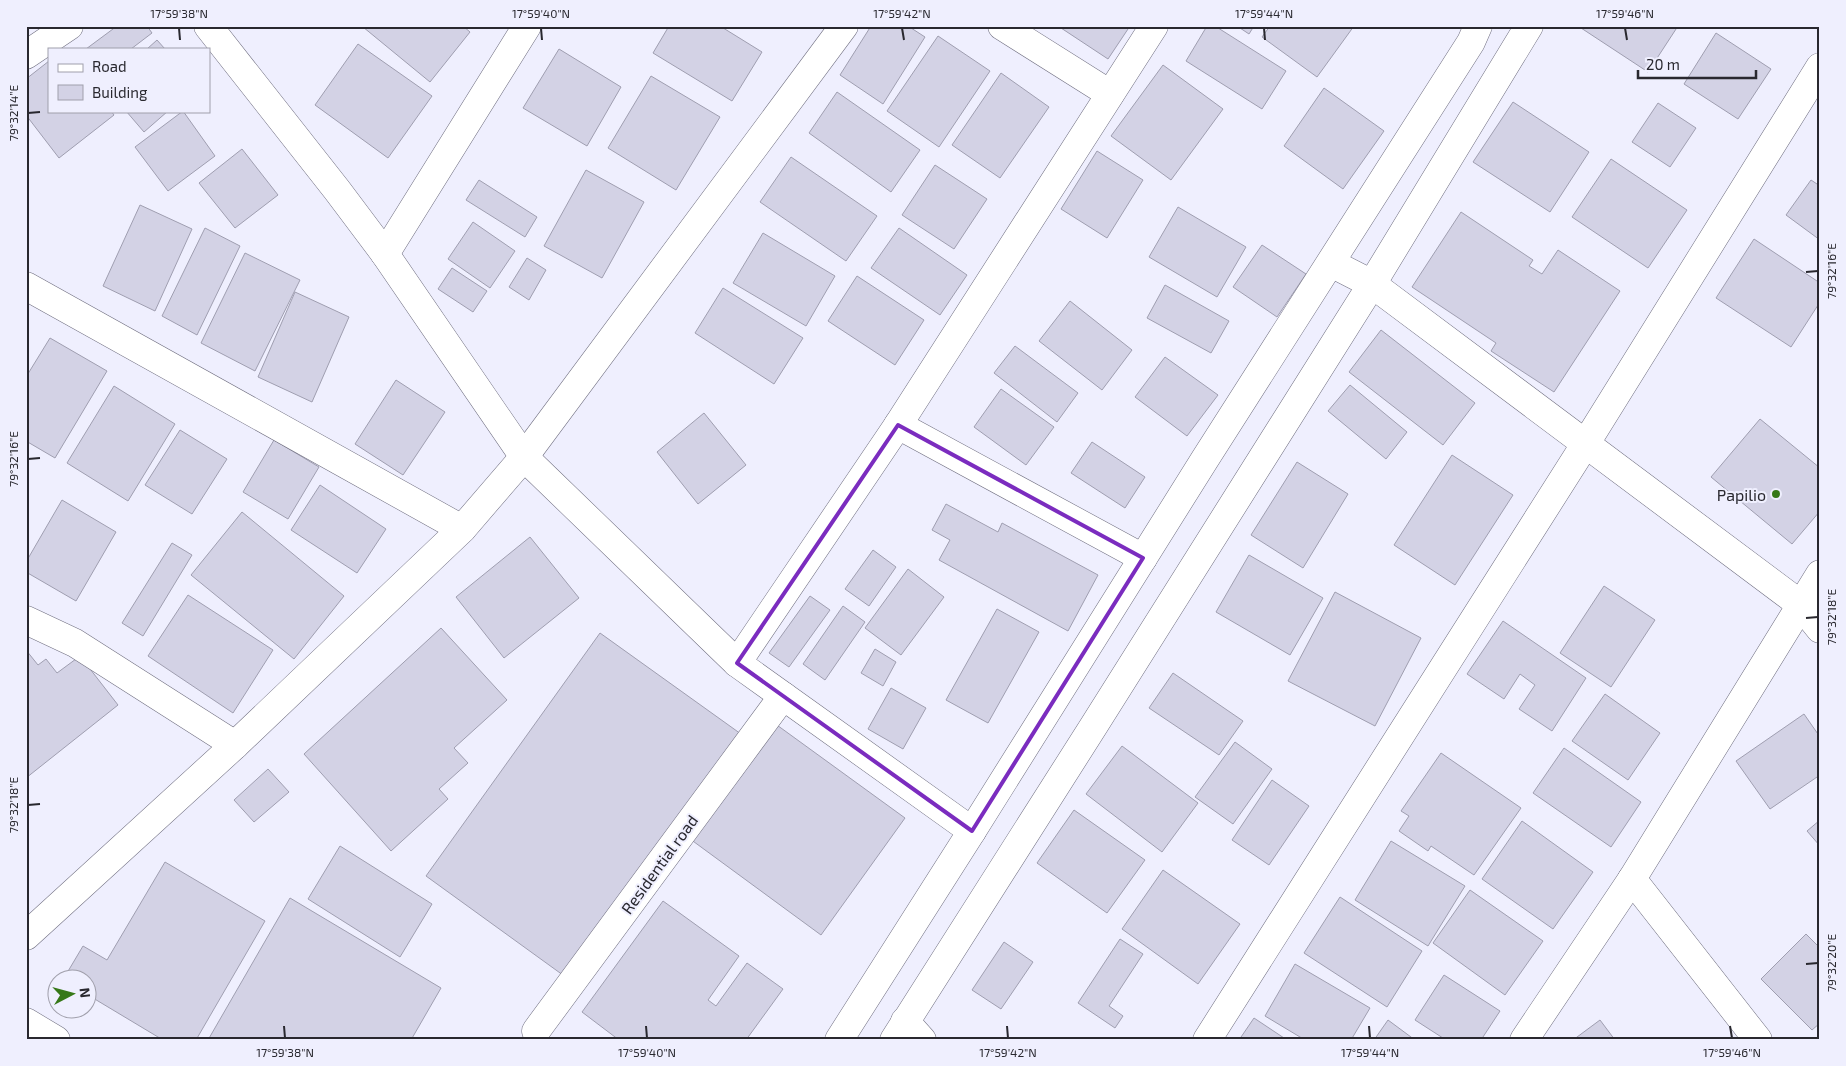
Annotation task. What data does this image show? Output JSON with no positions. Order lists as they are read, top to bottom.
{
  "streets": {
    "street": ["Residential road"]
  },
  "places": ["Papilio"],
  "legend": ["Road", "Building"],
  "scale_bar": "20 m",
  "north": "right",
  "coordinates": [
    "17°59'38\"N",
    "17°59'40\"N",
    "17°59'42\"N",
    "17°59'44\"N",
    "17°59'46\"N",
    "79°32'14\"E",
    "79°32'16\"E",
    "79°32'18\"E",
    "79°32'20\"E"
  ]
}
